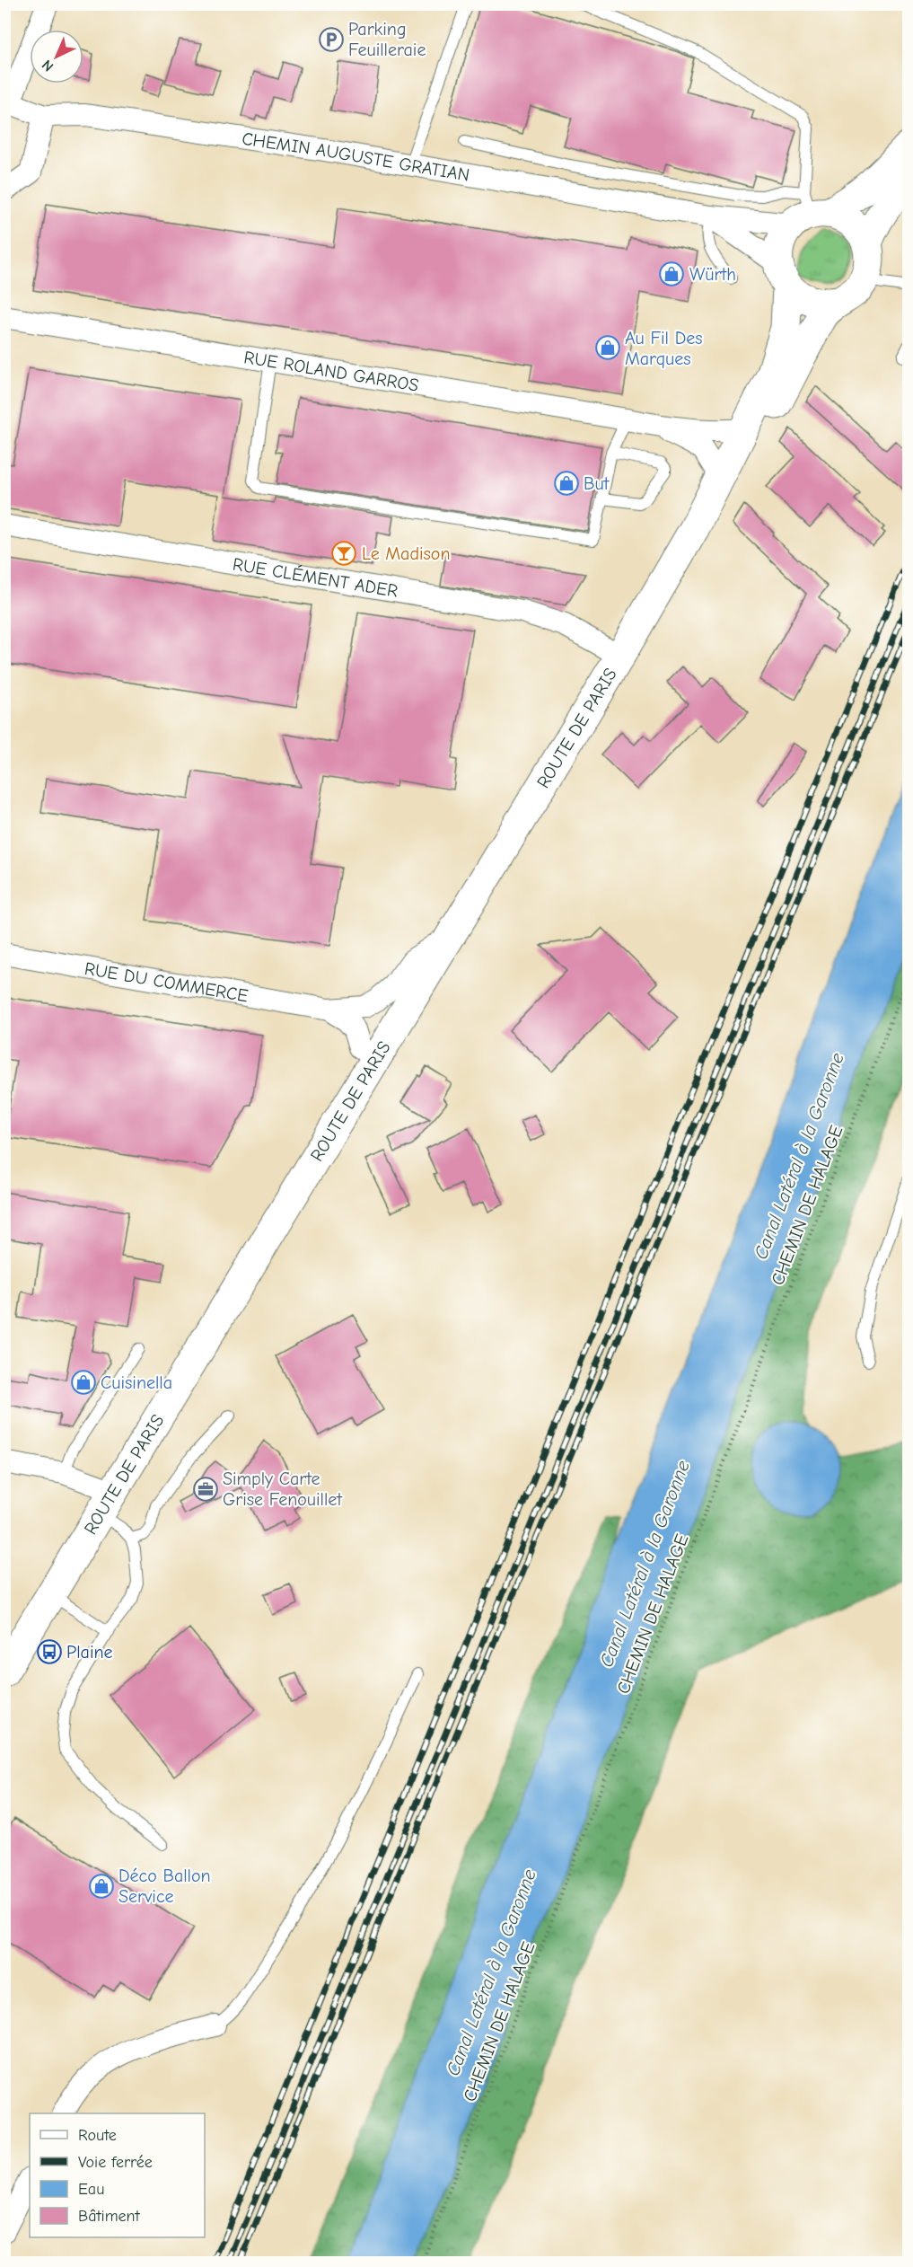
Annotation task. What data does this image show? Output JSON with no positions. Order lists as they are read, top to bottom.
{
  "streets": {
    "main road": ["ROUTE DE PARIS"],
    "street": [
      "CHEMIN AUGUSTE GRATIAN",
      "RUE ROLAND GARROS",
      "RUE CLÉMENT ADER",
      "RUE DU COMMERCE"
    ],
    "path": ["CHEMIN DE HALAGE"]
  },
  "crossings": [
    ["CHEMIN AUGUSTE GRATIAN", "ROUTE DE PARIS"],
    ["RUE ROLAND GARROS", "ROUTE DE PARIS"],
    ["RUE CLÉMENT ADER", "ROUTE DE PARIS"],
    ["ROUTE DE PARIS", "RUE DU COMMERCE"]
  ],
  "water": ["Canal Latéral à la Garonne"],
  "places": {
    "parking": ["Parking Feuilleraie"],
    "shop": [
      "Würth",
      "Au Fil Des Marques",
      "But",
      "Cuisinella",
      "Déco Ballon Service"
    ],
    "bar": ["Le Madison"],
    "office": ["Simply Carte Grise Fenouillet"],
    "bus stop": ["Plaine"]
  },
  "legend": [
    "Route",
    "Voie ferrée",
    "Eau",
    "Bâtiment"
  ],
  "north": "bottom left"
}
